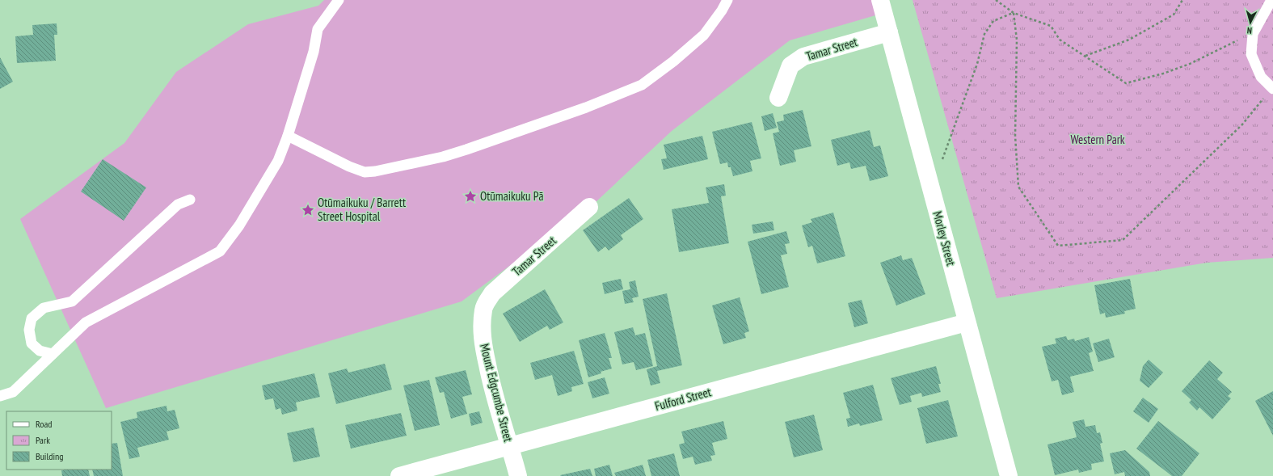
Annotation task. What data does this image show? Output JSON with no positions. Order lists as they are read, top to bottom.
{
  "streets": {
    "street": [
      "Tamar Street",
      "Morley Street",
      "Mount Edgcumbe Street",
      "Fulford Street"
    ]
  },
  "crossings": [
    ["Tamar Street", "Morley Street"],
    ["Tamar Street", "Mount Edgcumbe Street"],
    ["Morley Street", "Fulford Street"],
    ["Mount Edgcumbe Street", "Fulford Street"]
  ],
  "parks": ["Western Park"],
  "places": {
    "place": ["Otūmaikuku Pā", "Otūmaikuku / Barrett Street Hospital"]
  },
  "legend": ["Road", "Park", "Building"],
  "north": "bottom"
}
